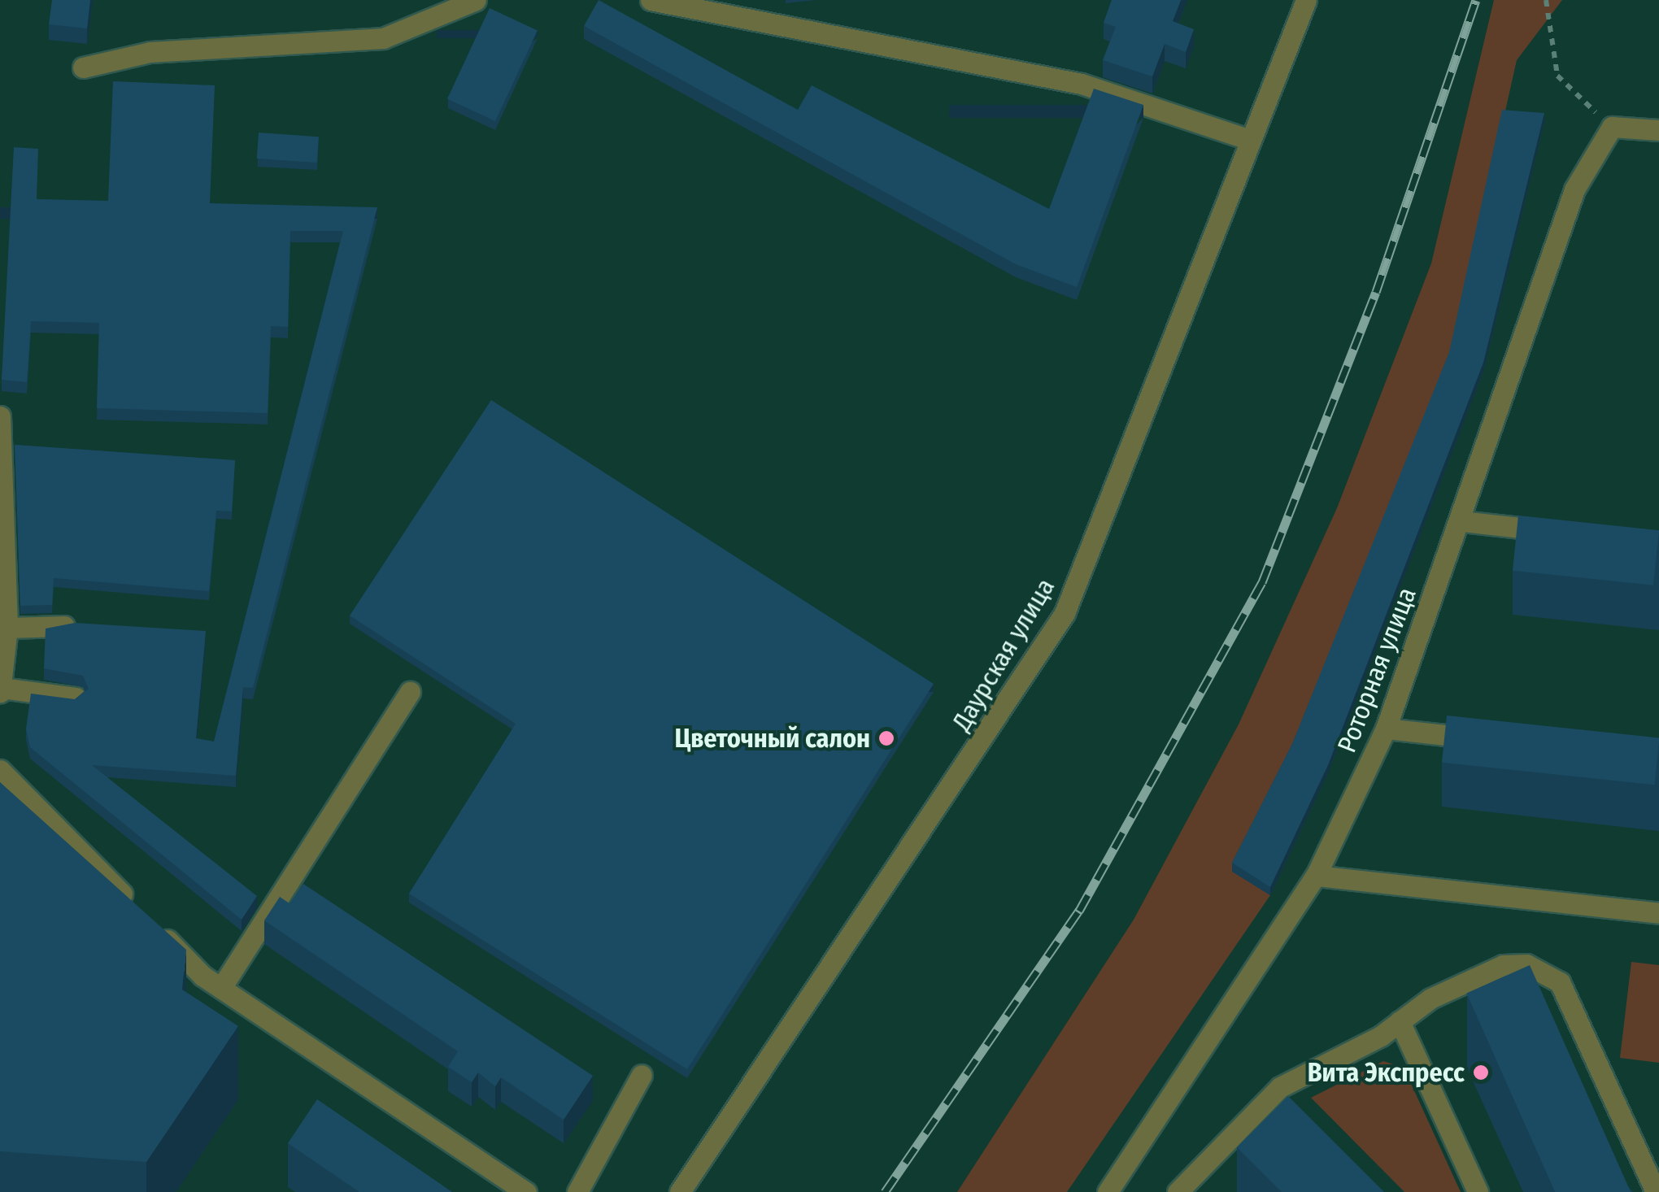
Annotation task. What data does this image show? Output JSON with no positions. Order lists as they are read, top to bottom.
{
  "streets": {
    "street": ["Даурская улица", "Роторная улица"]
  },
  "places": ["Цветочный салон", "Вита Экспресс"]
}
